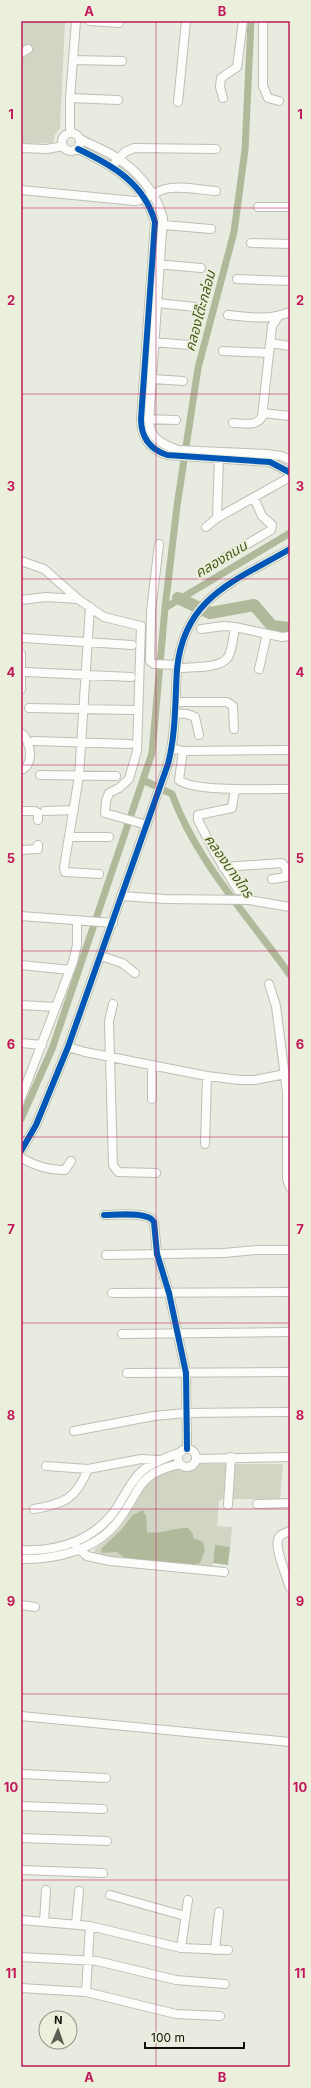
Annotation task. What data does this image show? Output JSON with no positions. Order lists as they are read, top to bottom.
{
  "water": ["คลองโต๊ะกล่อม", "คลองถนน", "คลองบางไทร"],
  "scale_bar": "100 m",
  "north": "top",
  "grid": {
    "columns": ["A", "B"],
    "rows": [
      "1",
      "2",
      "3",
      "4",
      "5",
      "6",
      "7",
      "8",
      "9",
      "10",
      "11"
    ]
  }
}
